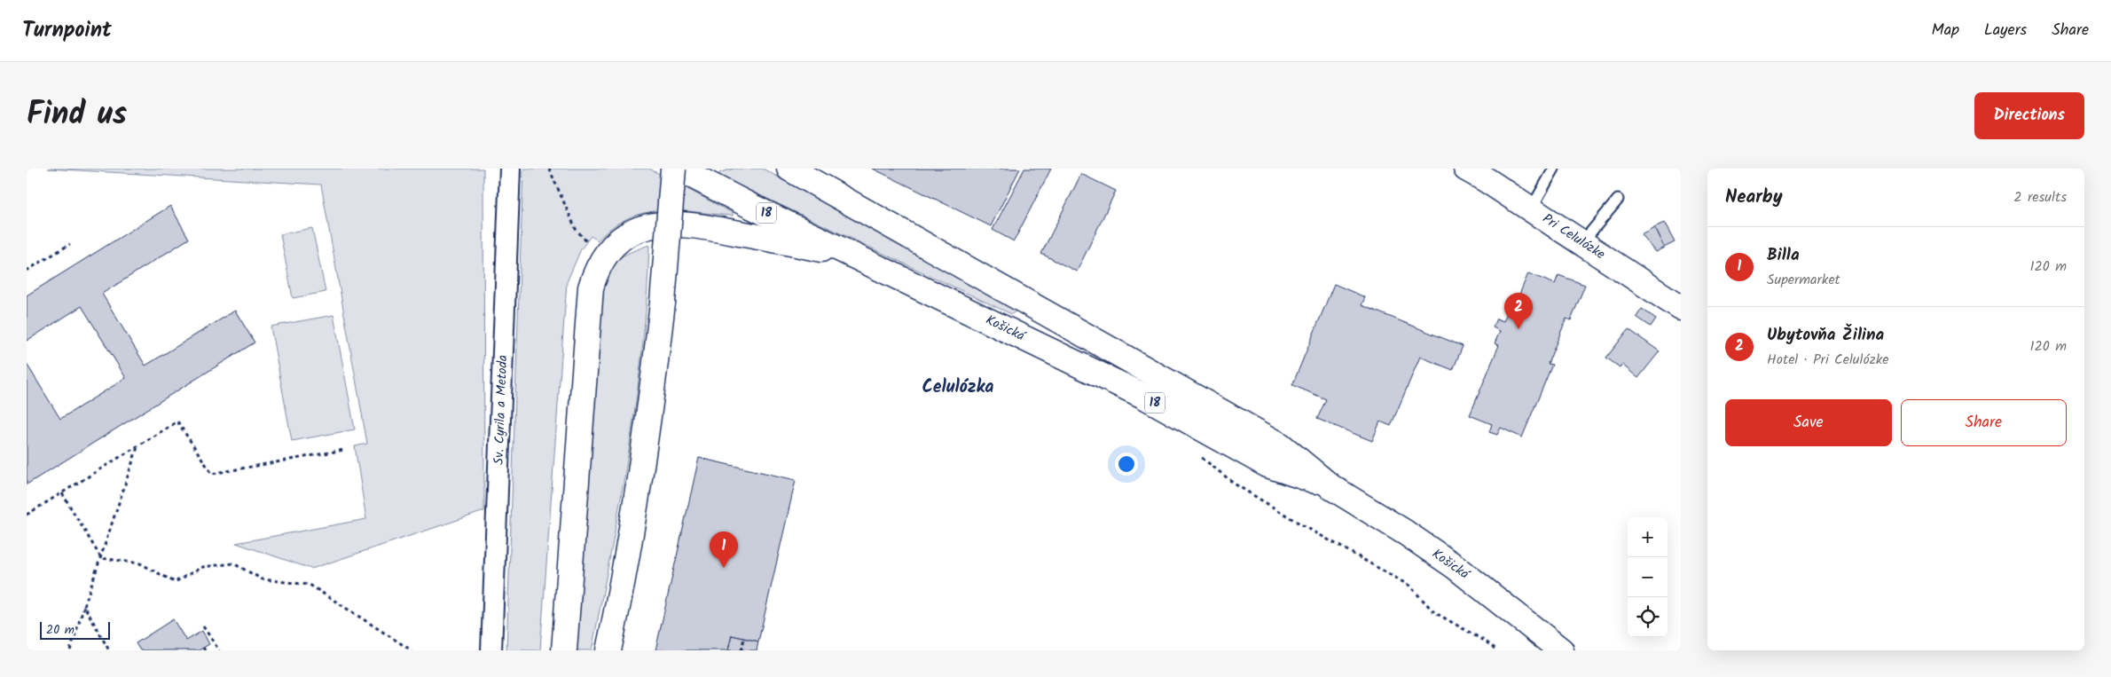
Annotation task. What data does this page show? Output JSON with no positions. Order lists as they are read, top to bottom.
{
  "streets": {
    "main road": ["18", "Pri Celulózke", "Košická"],
    "street": ["Sv. Cyrila a Metoda"]
  },
  "districts": ["Celulózka"],
  "scale_bar": "20 m",
  "page": {
    "header": "Turnpoint",
    "nav": ["Map", "Layers", "Share"],
    "title": "Find us",
    "buttons": [
      "Directions",
      ["Save", "Share"]
    ],
    "heading": ["Nearby", "2 results"],
    "list": [
      {
        "mark": "1",
        "name": "Billa",
        "note": "Supermarket",
        "value": "120 m"
      },
      {
        "mark": "2",
        "name": "Ubytovňa Žilina",
        "note": "Hotel · Pri Celulózke",
        "value": "120 m"
      }
    ],
    "pins": ["2", "1"],
    "map_buttons": ["+", "−"],
    "scale": "20 m"
  }
}
